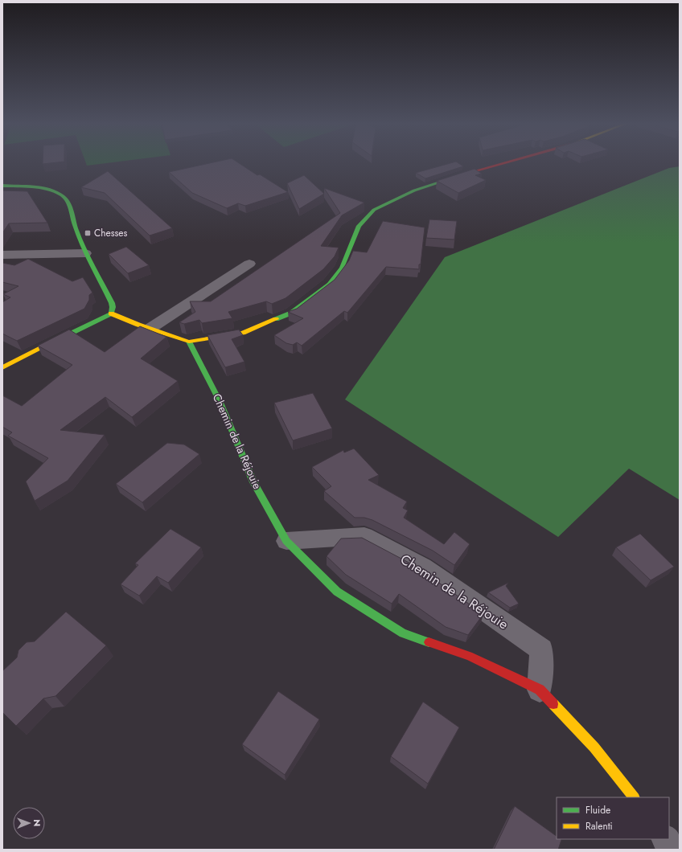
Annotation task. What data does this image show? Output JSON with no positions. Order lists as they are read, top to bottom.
{
  "streets": {
    "street": ["Chemin de la Réjouie"]
  },
  "places": {
    "transit": ["Chesses"]
  },
  "legend": ["Fluide", "Ralenti"],
  "north": "right"
}
